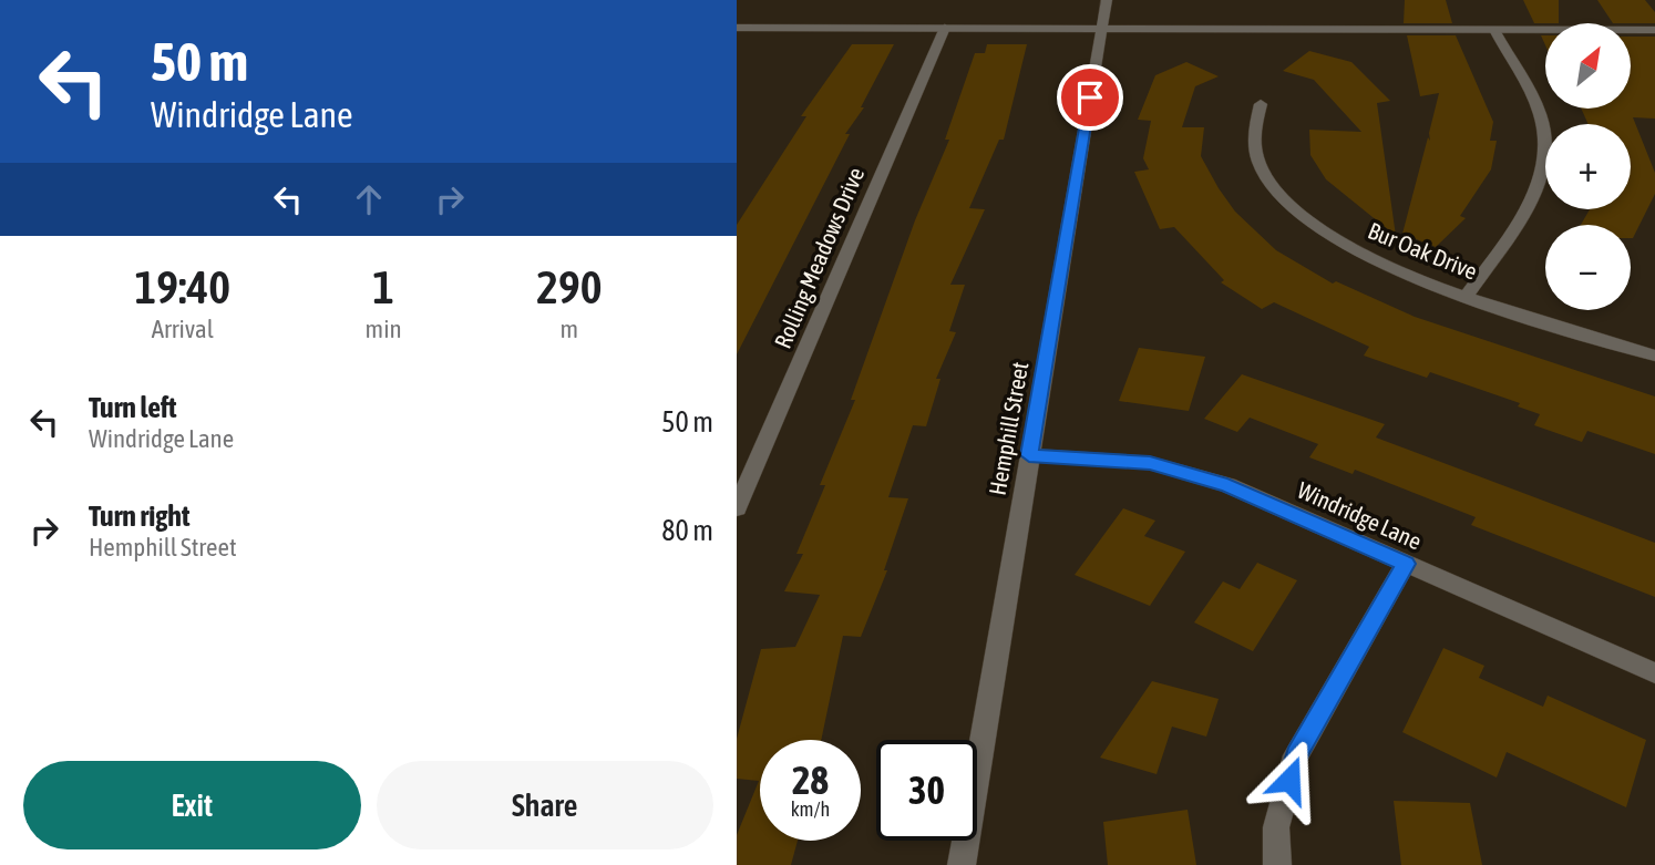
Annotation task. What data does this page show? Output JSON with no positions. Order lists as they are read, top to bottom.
{
  "streets": {
    "street": [
      "Bur Oak Drive",
      "Rolling Meadows Drive",
      "Hemphill Street",
      "Windridge Lane"
    ]
  },
  "crossings": [
    ["Hemphill Street", "Windridge Lane"]
  ],
  "north": "top right",
  "page": {
    "turn": ["50 m", "Windridge Lane"],
    "map_buttons": ["+", "−"],
    "eta": [
      "19:40",
      "Arrival",
      "1",
      "min",
      "290",
      "m"
    ],
    "list": [
      {
        "name": "Turn left",
        "note": "Windridge Lane",
        "value": "50 m"
      },
      {
        "name": "Turn right",
        "note": "Hemphill Street",
        "value": "80 m"
      }
    ],
    "speed": "28 km/h",
    "limit": "30",
    "buttons": ["Exit", "Share"]
  }
}
